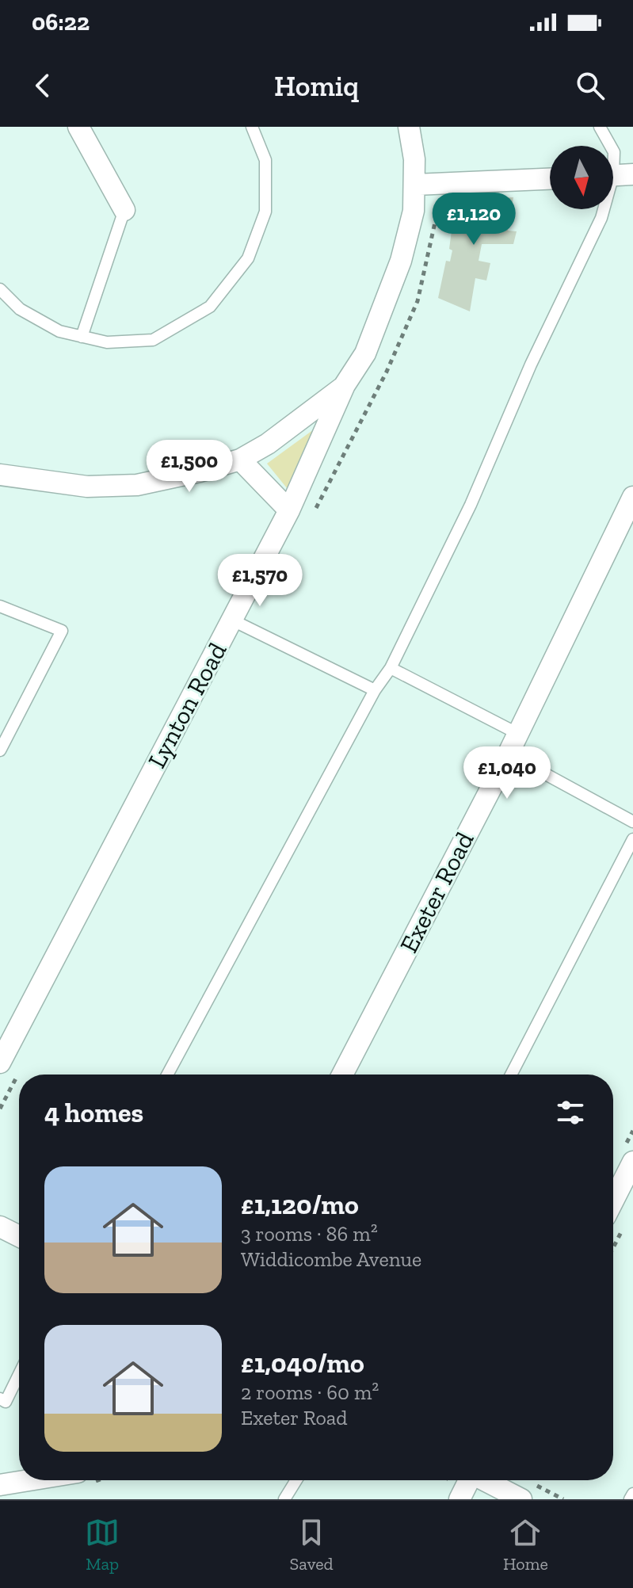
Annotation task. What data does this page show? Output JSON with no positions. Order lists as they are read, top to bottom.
{
  "streets": {
    "street": ["Lynton Road", "Exeter Road"]
  },
  "north": "bottom",
  "page": {
    "status": "06:22",
    "header": "Homiq",
    "price": [
      "£1,120",
      "£1,500",
      "£1,570",
      "£1,040"
    ],
    "heading": "4 homes",
    "list": [
      {
        "name": "£1,120/mo",
        "note": "3 rooms · 86 m² · Widdicombe Avenue"
      },
      {
        "name": "£1,040/mo",
        "note": "2 rooms · 60 m² · Exeter Road"
      }
    ],
    "tabs": ["Map", "Saved", "Home"]
  }
}
